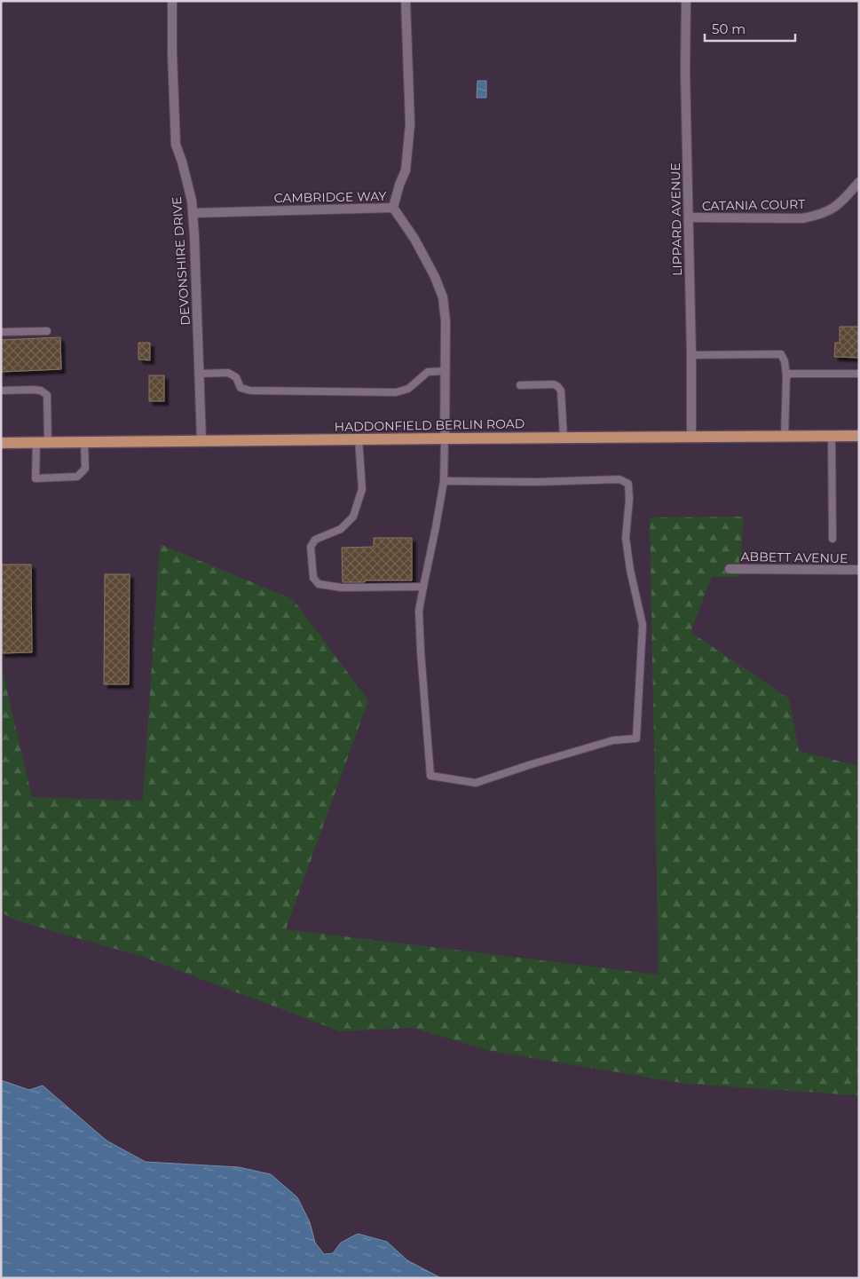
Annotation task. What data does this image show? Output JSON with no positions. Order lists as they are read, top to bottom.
{
  "streets": {
    "main road": ["HADDONFIELD BERLIN ROAD"],
    "street": [
      "CAMBRIDGE WAY",
      "CATANIA COURT",
      "LIPPARD AVENUE",
      "DEVONSHIRE DRIVE",
      "ABBETT AVENUE"
    ]
  },
  "crossings": [
    ["CAMBRIDGE WAY", "DEVONSHIRE DRIVE"],
    ["CATANIA COURT", "LIPPARD AVENUE"],
    ["LIPPARD AVENUE", "HADDONFIELD BERLIN ROAD"],
    ["DEVONSHIRE DRIVE", "HADDONFIELD BERLIN ROAD"]
  ],
  "scale_bar": "50 m"
}
